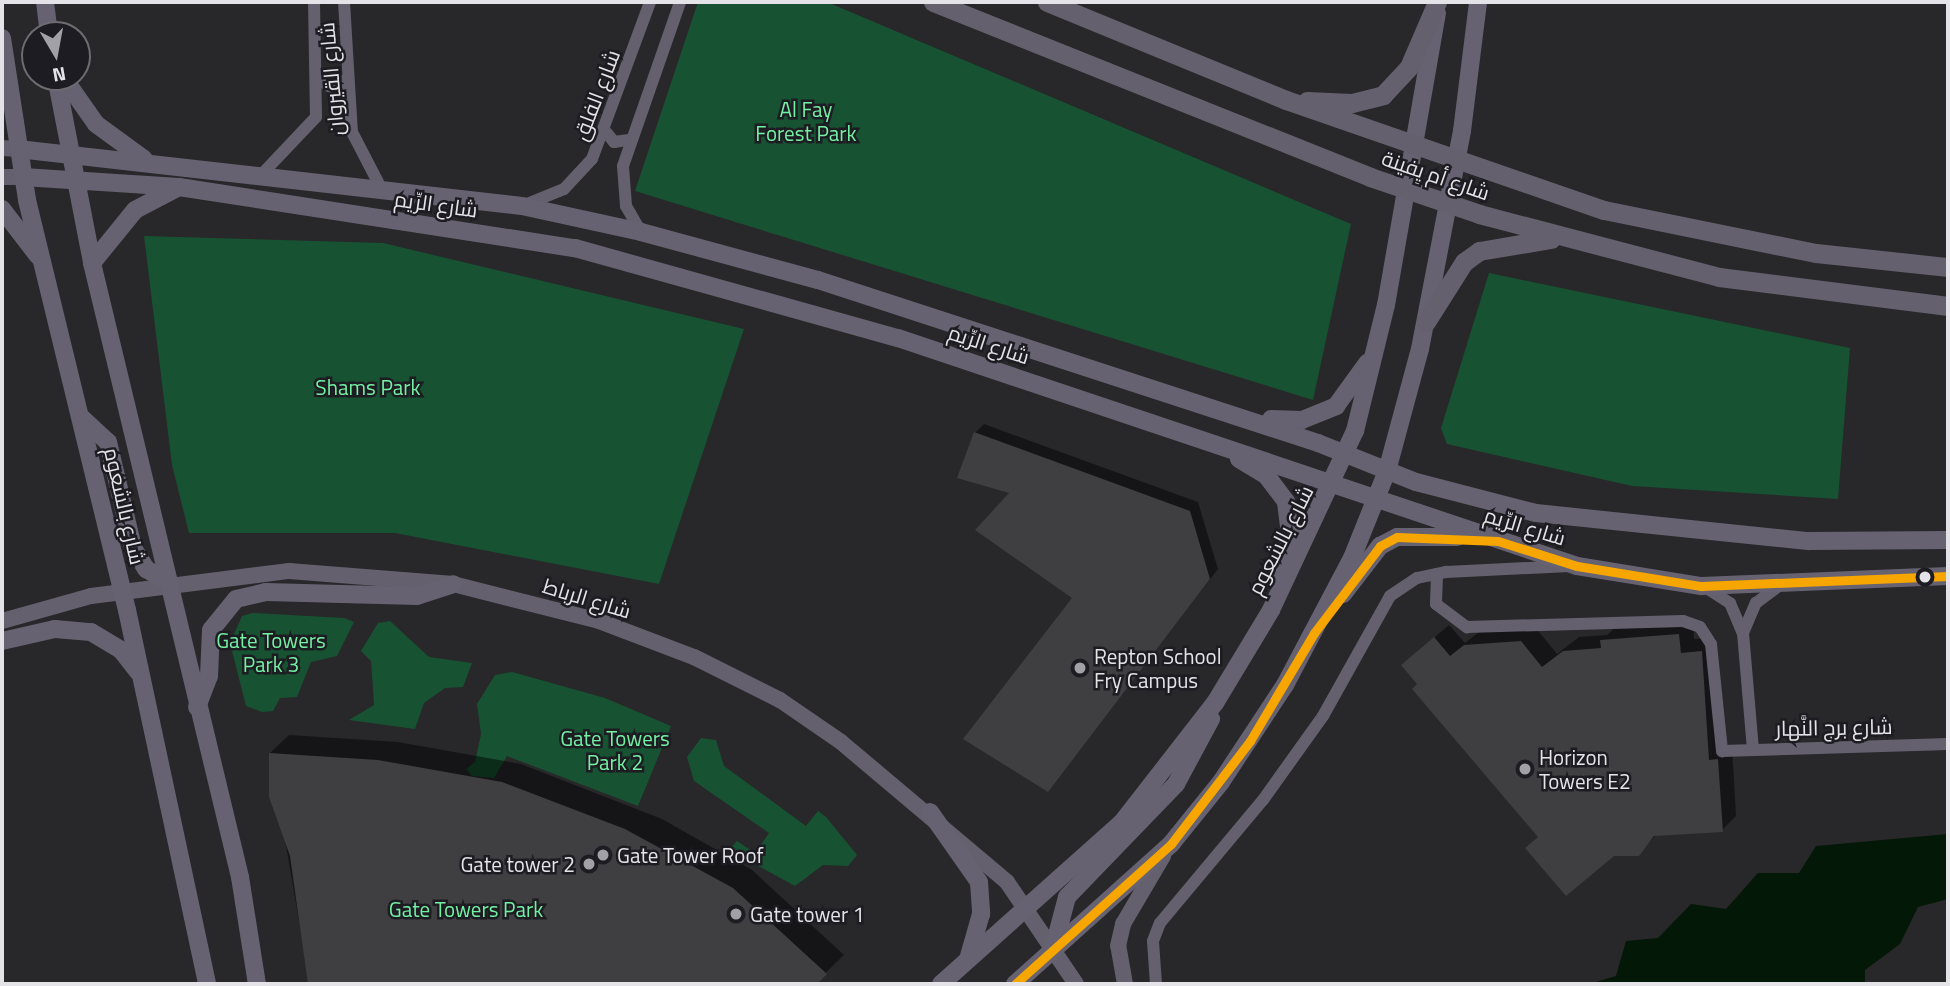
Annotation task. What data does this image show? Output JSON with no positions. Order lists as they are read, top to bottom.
{
  "streets": {
    "main road": ["شارع أم يِفينة", "شارع الرِّيم", "شارع بالشعوم"],
    "street": [
      "شارع القيروان",
      "شارع الفلق",
      "شارع الرباط",
      "شارع برج النَّهار"
    ]
  },
  "crossings": [
    ["شارع القيروان", "شارع الرِّيم"],
    ["شارع الفلق", "شارع الرِّيم"],
    ["شارع أم يِفينة", "شارع بالشعوم"],
    ["شارع الرِّيم", "شارع بالشعوم"],
    ["شارع الرِّيم", "شارع برج النَّهار"],
    ["شارع بالشعوم", "شارع الرباط"]
  ],
  "parks": [
    "Al Fay Forest Park",
    "Shams Park",
    "Gate Towers Park 3",
    "Gate Towers Park 2",
    "Gate Towers Park"
  ],
  "places": [
    "Repton School Fry Campus",
    "Horizon Towers E2",
    "Gate Tower Roof",
    "Gate tower 2",
    "Gate tower 1"
  ],
  "north": "bottom"
}
